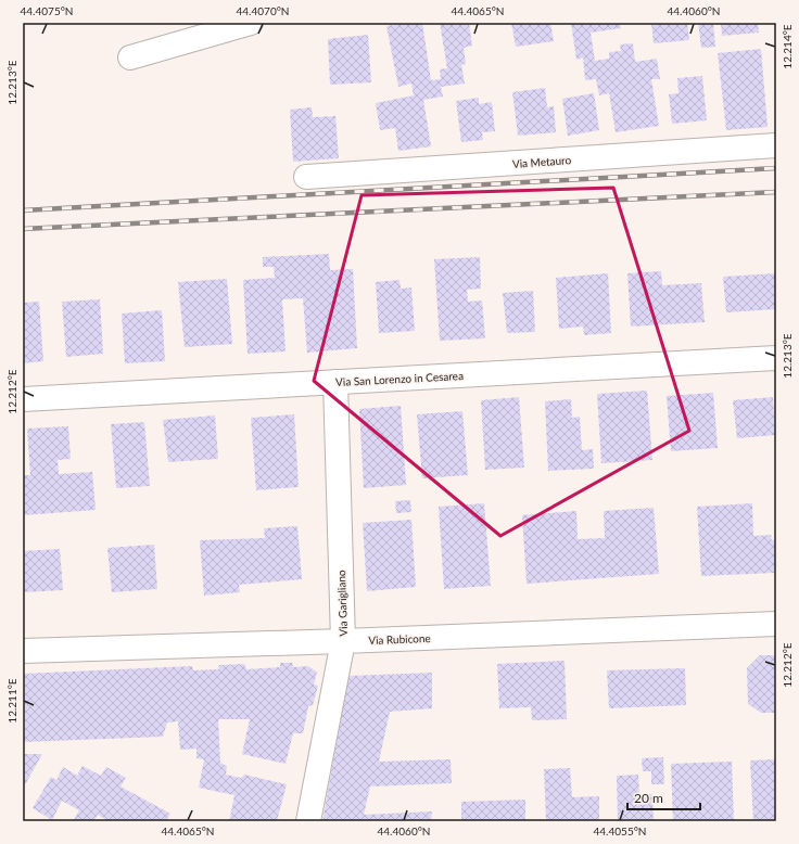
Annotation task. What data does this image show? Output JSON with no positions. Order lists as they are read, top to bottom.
{
  "streets": {
    "street": [
      "Via Metauro",
      "Via San Lorenzo in Cesarea",
      "Via Garigliano",
      "Via Rubicone"
    ]
  },
  "crossings": [
    ["Via San Lorenzo in Cesarea", "Via Garigliano"],
    ["Via Garigliano", "Via Rubicone"]
  ],
  "scale_bar": "20 m",
  "coordinates": [
    "44.4075°N",
    "44.4070°N",
    "44.4065°N",
    "44.4060°N",
    "12.214°E",
    "12.213°E",
    "12.212°E",
    "12.211°E",
    "44.4055°N"
  ]
}
